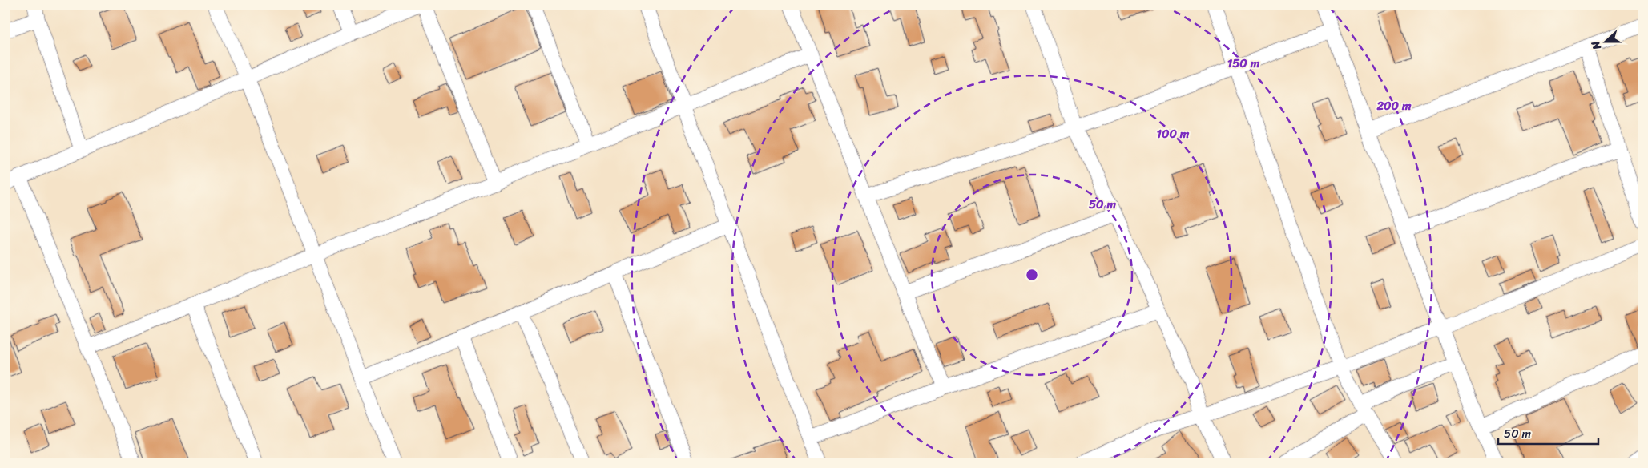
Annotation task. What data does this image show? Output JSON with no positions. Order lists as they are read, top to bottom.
{
  "scale_bar": "50 m",
  "north": "left",
  "rings": [
    "150 m",
    "200 m",
    "100 m",
    "50 m"
  ]
}
